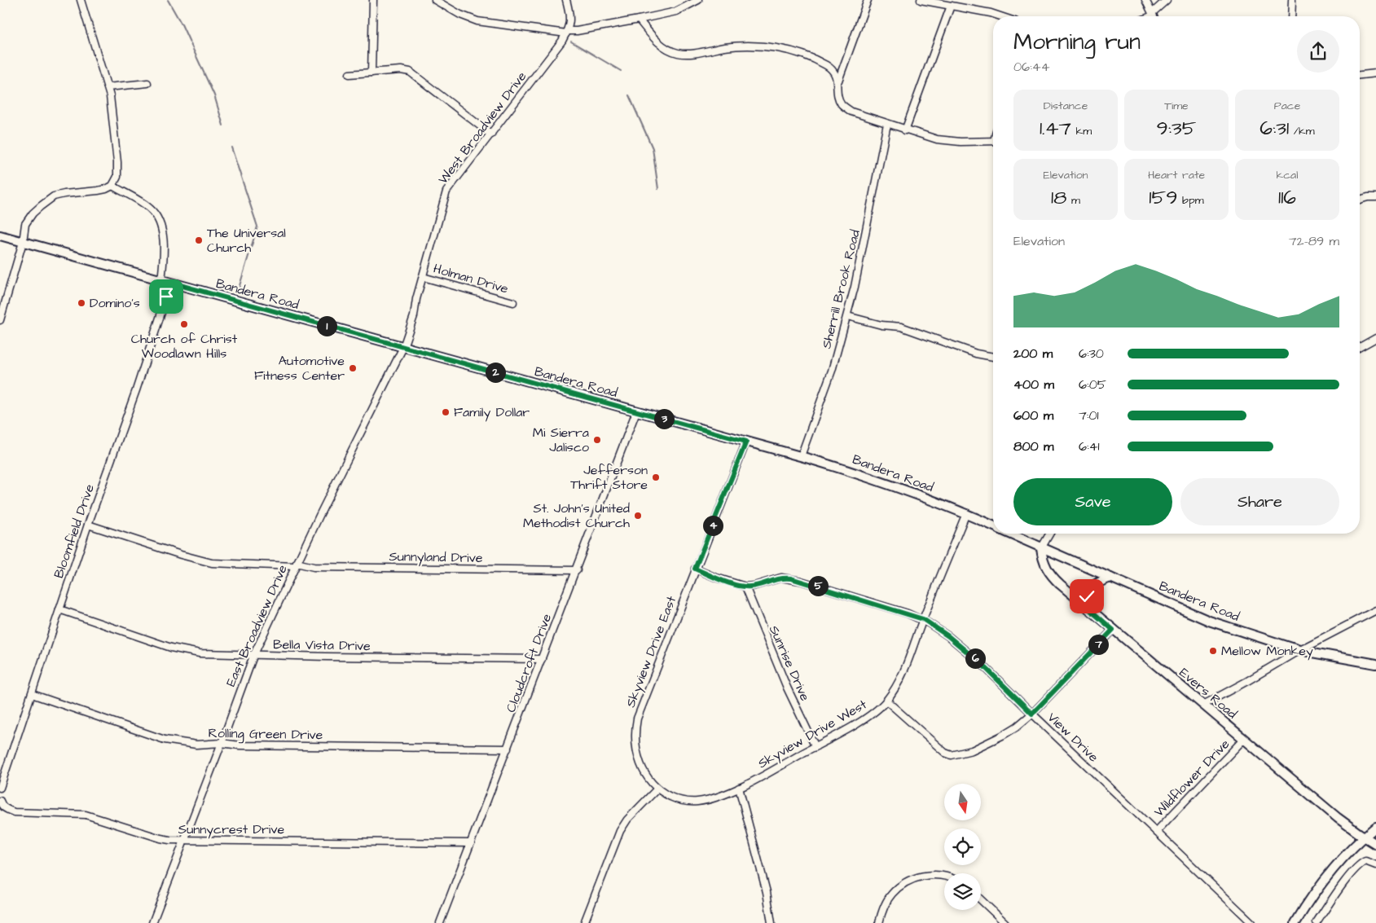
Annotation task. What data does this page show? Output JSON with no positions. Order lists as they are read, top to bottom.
{
  "streets": {
    "main road": ["Bandera Road", "Evers Road"],
    "street": [
      "West Broadview Drive",
      "Holman Drive",
      "Sherrill Brook Road",
      "Bloomfield Drive",
      "Sunnyland Drive",
      "East Broadview Drive",
      "Bella Vista Drive",
      "Skyview Drive East",
      "Cloudcroft Drive",
      "Sunrise Drive",
      "Rolling Green Drive",
      "Skyview Drive West",
      "View Drive",
      "Wildflower Drive",
      "Sunnycrest Drive"
    ]
  },
  "crossings": [
    ["West Broadview Drive", "Holman Drive"],
    ["West Broadview Drive", "Bandera Road"],
    ["West Broadview Drive", "East Broadview Drive"],
    ["Sherrill Brook Road", "Bandera Road"],
    ["Bandera Road", "Bloomfield Drive"],
    ["Bandera Road", "East Broadview Drive"],
    ["Bandera Road", "Skyview Drive East"],
    ["Bandera Road", "Cloudcroft Drive"],
    ["Bandera Road", "Evers Road"],
    ["Bandera Road", "Skyview Drive West"],
    ["Bloomfield Drive", "Sunnyland Drive"],
    ["Bloomfield Drive", "Bella Vista Drive"],
    ["Bloomfield Drive", "Rolling Green Drive"],
    ["Sunnyland Drive", "East Broadview Drive"],
    ["Sunnyland Drive", "Cloudcroft Drive"],
    ["East Broadview Drive", "Bella Vista Drive"],
    ["East Broadview Drive", "Rolling Green Drive"],
    ["East Broadview Drive", "Sunnycrest Drive"],
    ["Bella Vista Drive", "Cloudcroft Drive"],
    ["Skyview Drive East", "Skyview Drive West"],
    ["Skyview Drive East", "View Drive"],
    ["Cloudcroft Drive", "Rolling Green Drive"],
    ["Cloudcroft Drive", "Sunnycrest Drive"],
    ["Sunrise Drive", "Skyview Drive West"],
    ["Sunrise Drive", "View Drive"],
    ["Evers Road", "Wildflower Drive"],
    ["Skyview Drive West", "View Drive"],
    ["View Drive", "Wildflower Drive"]
  ],
  "places": [
    "The Universal Church",
    "Domino's",
    "Church of Christ Woodlawn Hills",
    "Automotive Fitness Center",
    "Family Dollar",
    "Mi Sierra Jalisco",
    "Jefferson Thrift Store",
    "St. John's United Methodist Church",
    "Mellow Monkey"
  ],
  "north": "bottom",
  "page": {
    "heading": ["Morning run", "06:44"],
    "stats": [
      ["Distance", "1.47 km"],
      ["Time", "9:35"],
      ["Pace", "6:31 /km"],
      ["Elevation", "18 m"],
      ["Heart rate", "159 bpm"],
      ["kcal", "116"]
    ],
    "chart": ["Elevation", "72–89 m"],
    "pins": [
      "1",
      "2",
      "3",
      "4",
      "5",
      "7",
      "6"
    ],
    "list": [
      {
        "name": "200 m",
        "note": "6:30"
      },
      {
        "name": "400 m",
        "note": "6:05"
      },
      {
        "name": "600 m",
        "note": "7:01"
      },
      {
        "name": "800 m",
        "note": "6:41"
      }
    ],
    "buttons": ["Save", "Share"]
  }
}
